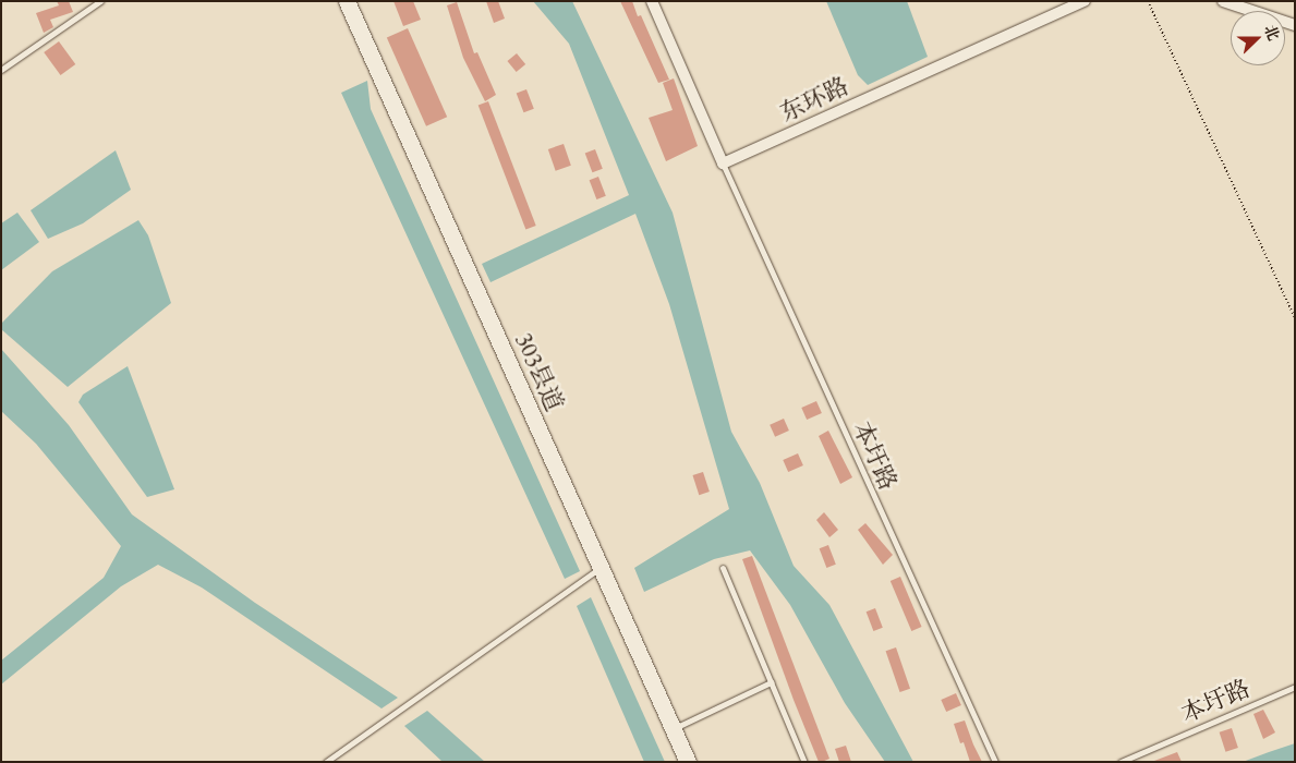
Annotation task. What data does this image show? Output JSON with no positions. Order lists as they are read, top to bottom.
{
  "streets": {
    "main road": ["303县道"],
    "street": ["东环路"],
    "lane": ["本圩路"]
  },
  "crossings": [
    ["东环路", "本圩路"]
  ],
  "north": "right"
}
